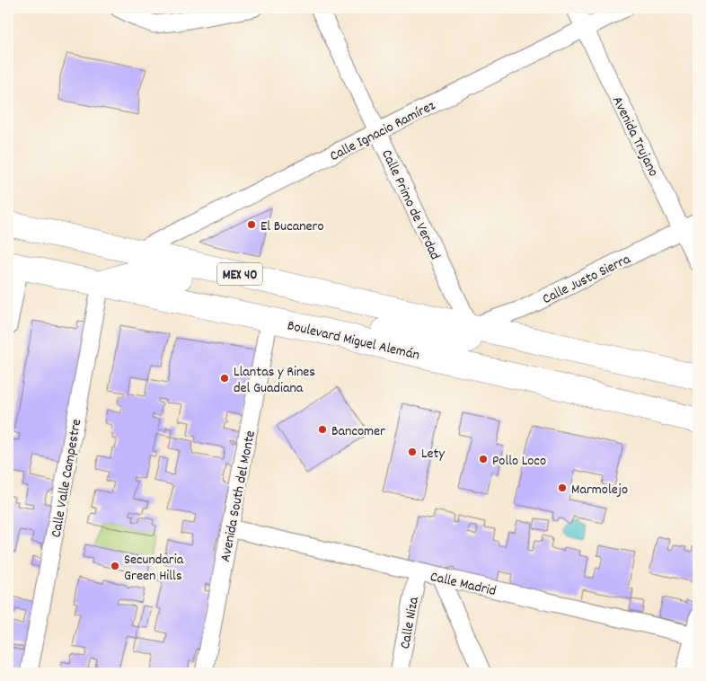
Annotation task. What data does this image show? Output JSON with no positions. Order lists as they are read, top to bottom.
{
  "streets": {
    "highway": ["MEX 40", "Boulevard Miguel Alemán"],
    "street": [
      "Calle Ignacio Ramírez",
      "Avenida Trujano",
      "Calle Primo de Verdad",
      "Calle Justo Sierra",
      "Calle Valle Campestre",
      "Avenida South del Monte",
      "Calle Madrid",
      "Calle Niza"
    ]
  },
  "crossings": [
    ["Calle Ignacio Ramírez", "Avenida Trujano"],
    ["Calle Ignacio Ramírez", "Calle Primo de Verdad"],
    ["Calle Ignacio Ramírez", "MEX 40"],
    ["Avenida Trujano", "Calle Justo Sierra"],
    ["Calle Primo de Verdad", "MEX 40"],
    ["Calle Primo de Verdad", "Calle Justo Sierra"],
    ["MEX 40", "Calle Justo Sierra"],
    ["Boulevard Miguel Alemán", "Calle Valle Campestre"],
    ["Boulevard Miguel Alemán", "Avenida South del Monte"],
    ["Avenida South del Monte", "Calle Madrid"],
    ["Calle Madrid", "Calle Niza"]
  ],
  "places": [
    "El Bucanero",
    "Llantas y Rines del Guadiana",
    "Bancomer",
    "Lety",
    "Pollo Loco",
    "Marmolejo",
    "Secundaria Green Hills"
  ]
}
